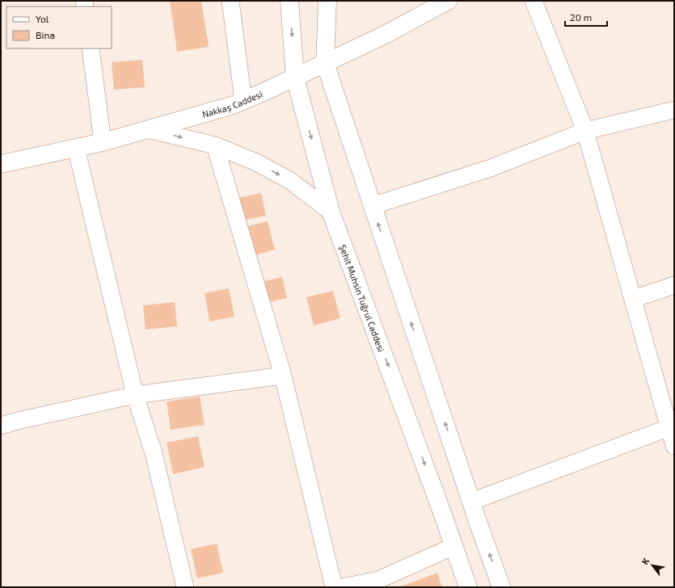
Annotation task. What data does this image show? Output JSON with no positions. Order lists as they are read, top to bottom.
{
  "streets": {
    "main road": ["Nakkaş Caddesi", "Şehit Muhsin Tuğrul Caddesi"]
  },
  "crossings": [
    ["Nakkaş Caddesi", "Şehit Muhsin Tuğrul Caddesi"]
  ],
  "legend": ["Yol", "Bina"],
  "scale_bar": "20 m",
  "north": "top left"
}
